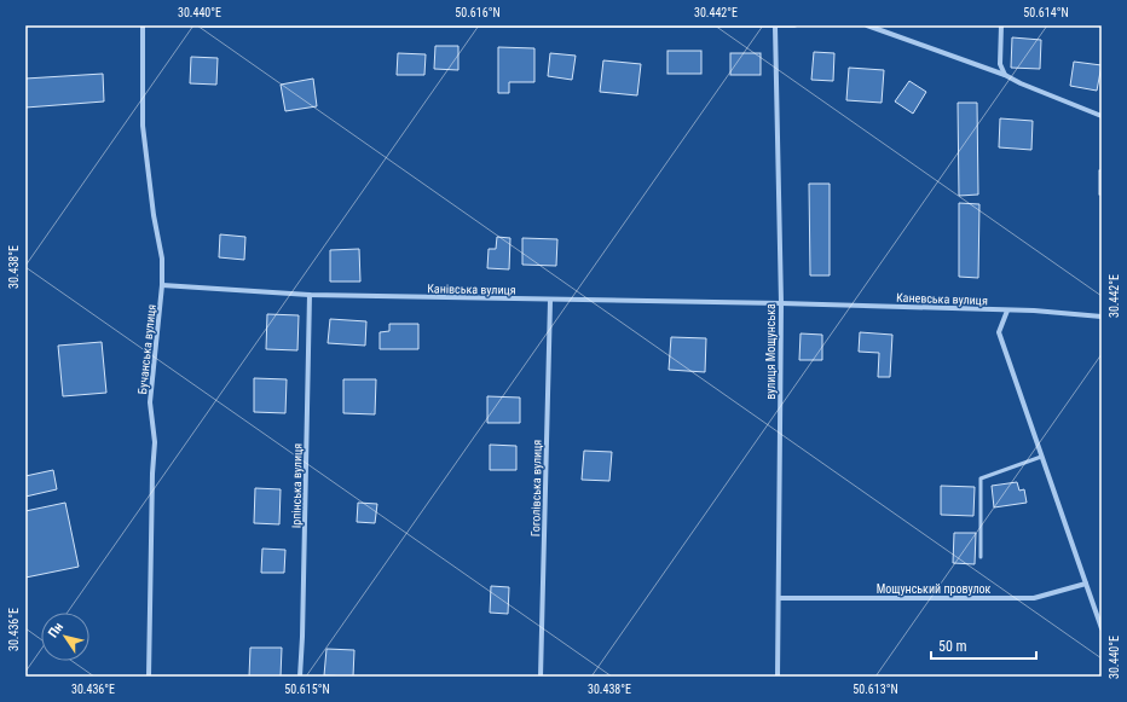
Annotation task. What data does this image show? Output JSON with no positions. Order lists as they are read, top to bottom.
{
  "streets": {
    "street": [
      "Канівська вулиця",
      "Каневська вулиця",
      "Бучанська вулиця",
      "вулиця Мощунська",
      "Ірпінська вулиця",
      "Гоголівська вулиця",
      "Мощунський провулок"
    ]
  },
  "crossings": [
    ["Канівська вулиця", "Каневська вулиця"],
    ["Канівська вулиця", "Бучанська вулиця"],
    ["Канівська вулиця", "вулиця Мощунська"],
    ["Канівська вулиця", "Ірпінська вулиця"],
    ["Канівська вулиця", "Гоголівська вулиця"],
    ["Каневська вулиця", "вулиця Мощунська"],
    ["вулиця Мощунська", "Мощунський провулок"]
  ],
  "scale_bar": "50 m",
  "north": "top left",
  "coordinates": [
    "30.440°E",
    "50.616°N",
    "30.442°E",
    "50.614°N",
    "30.438°E",
    "30.436°E",
    "50.615°N",
    "50.613°N"
  ]
}
